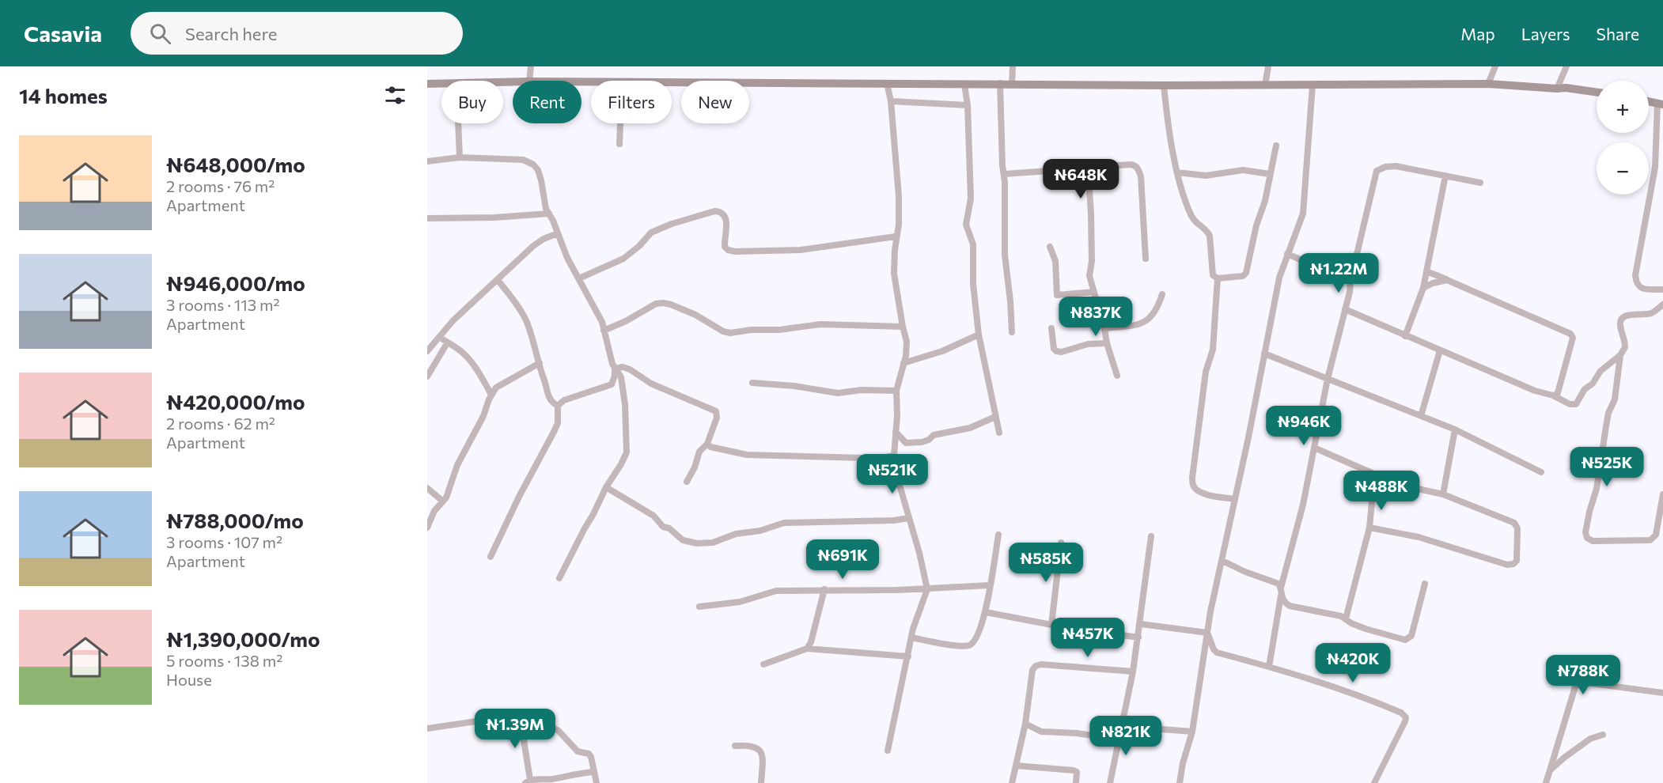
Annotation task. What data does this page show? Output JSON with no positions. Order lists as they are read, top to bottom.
{
  "page": {
    "header": "Casavia",
    "search": "Search here",
    "nav": ["Map", "Layers", "Share"],
    "heading": "14 homes",
    "map_buttons": ["+", "−"],
    "chip": [
      "Buy",
      "Rent",
      "Filters",
      "New"
    ],
    "list": [
      {
        "name": "₦648,000/mo",
        "note": "2 rooms · 76 m² · Apartment"
      },
      {
        "name": "₦946,000/mo",
        "note": "3 rooms · 113 m² · Apartment"
      },
      {
        "name": "₦420,000/mo",
        "note": "2 rooms · 62 m² · Apartment"
      },
      {
        "name": "₦788,000/mo",
        "note": "3 rooms · 107 m² · Apartment"
      },
      {
        "name": "₦1,390,000/mo",
        "note": "5 rooms · 138 m² · House"
      }
    ],
    "price": [
      "₦648K",
      "₦1.22M",
      "₦837K",
      "₦946K",
      "₦525K",
      "₦521K",
      "₦488K",
      "₦691K",
      "₦585K",
      "₦457K",
      "₦420K",
      "₦788K",
      "₦1.39M",
      "₦821K"
    ]
  }
}
